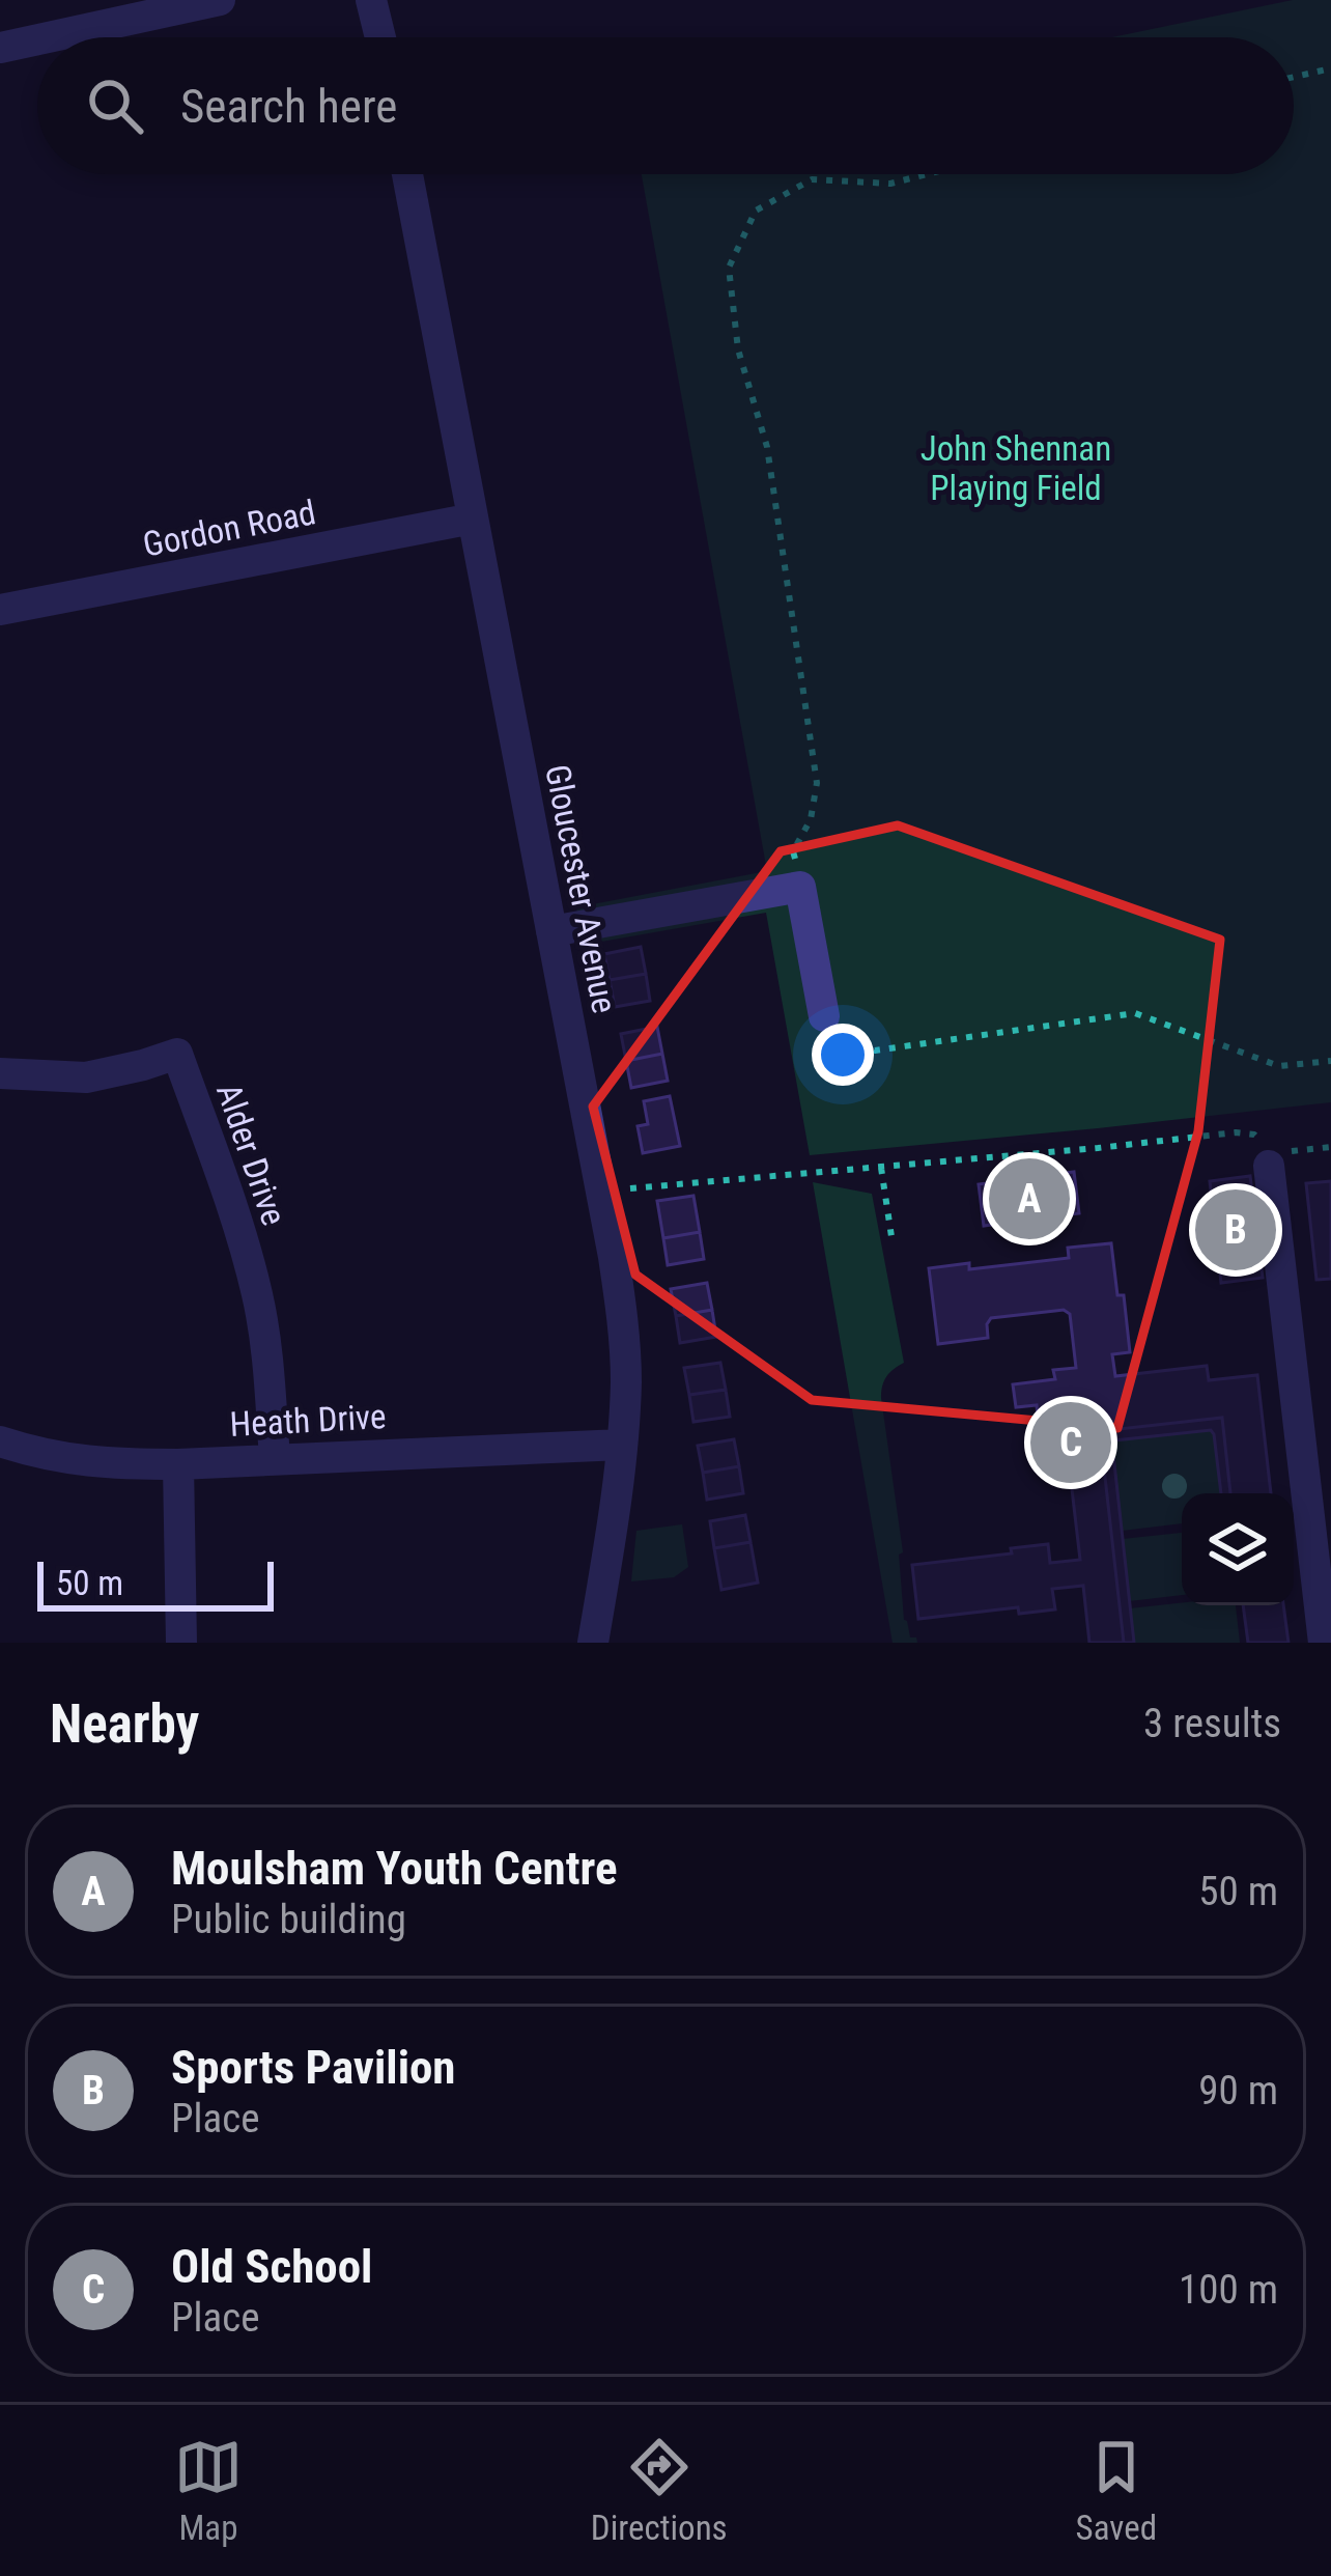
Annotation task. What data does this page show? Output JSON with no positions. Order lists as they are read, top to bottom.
{
  "streets": {
    "street": [
      "Gordon Road",
      "Gloucester Avenue",
      "Alder Drive",
      "Heath Drive"
    ]
  },
  "crossings": [
    ["Gordon Road", "Gloucester Avenue"],
    ["Gloucester Avenue", "Heath Drive"],
    ["Alder Drive", "Heath Drive"]
  ],
  "parks": ["John Shennan Playing Field"],
  "scale_bar": "50 m",
  "page": {
    "search": "Search here",
    "pins": ["A", "B", "C"],
    "scale": "50 m",
    "heading": ["Nearby", "3 results"],
    "list": [
      {
        "mark": "A",
        "name": "Moulsham Youth Centre",
        "note": "Public building",
        "value": "50 m"
      },
      {
        "mark": "B",
        "name": "Sports Pavilion",
        "note": "Place",
        "value": "90 m"
      },
      {
        "mark": "C",
        "name": "Old School",
        "note": "Place",
        "value": "100 m"
      }
    ],
    "nav": ["Map", "Directions", "Saved"]
  }
}
